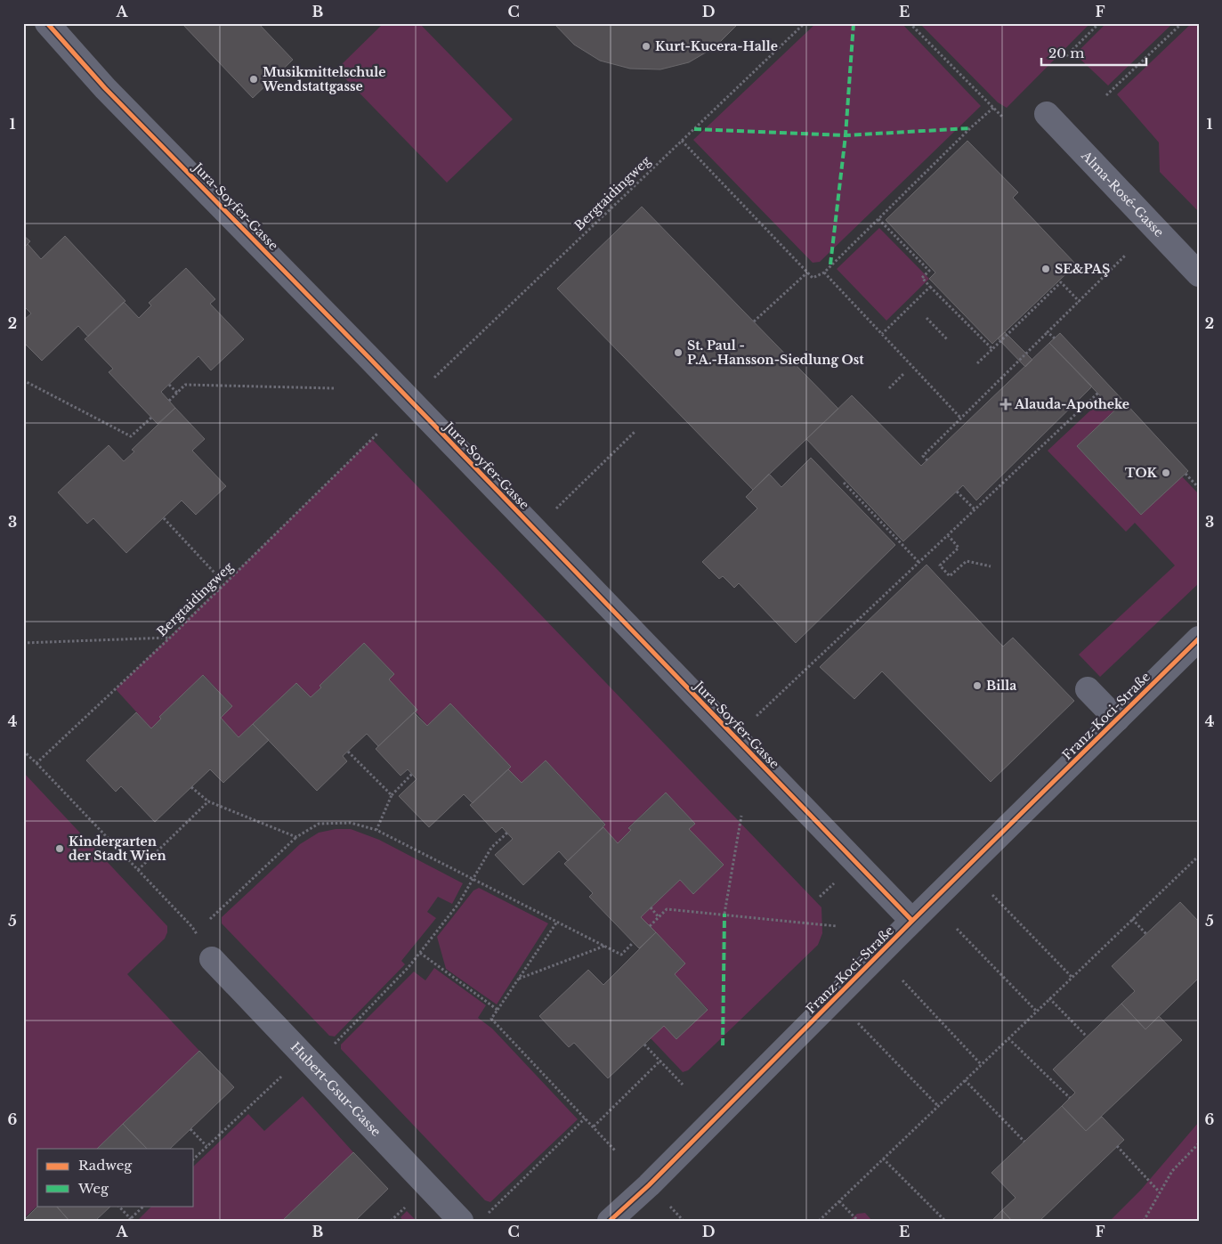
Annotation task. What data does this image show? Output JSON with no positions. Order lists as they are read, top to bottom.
{
  "streets": {
    "street": [
      "Alma-Rosé-Gasse",
      "Jura-Soyfer-Gasse",
      "Franz-Koci-Straße",
      "Hubert-Gsur-Gasse"
    ],
    "path": ["Bergtaidingweg"]
  },
  "crossings": [
    ["Jura-Soyfer-Gasse", "Franz-Koci-Straße"]
  ],
  "places": {
    "other": [
      "Kurt-Kucera-Halle",
      "Musikmittelschule Wendstattgasse",
      "SE&PAŞ",
      "St. Paul - P.A.-Hansson-Siedlung Ost",
      "TOK",
      "Billa",
      "Kindergarten der Stadt Wien"
    ],
    "health": ["Alauda-Apotheke"]
  },
  "legend": ["Radweg", "Weg"],
  "scale_bar": "20 m",
  "grid": {
    "columns": [
      "A",
      "B",
      "C",
      "D",
      "E",
      "F"
    ],
    "rows": [
      "1",
      "2",
      "3",
      "4",
      "5",
      "6"
    ]
  }
}
